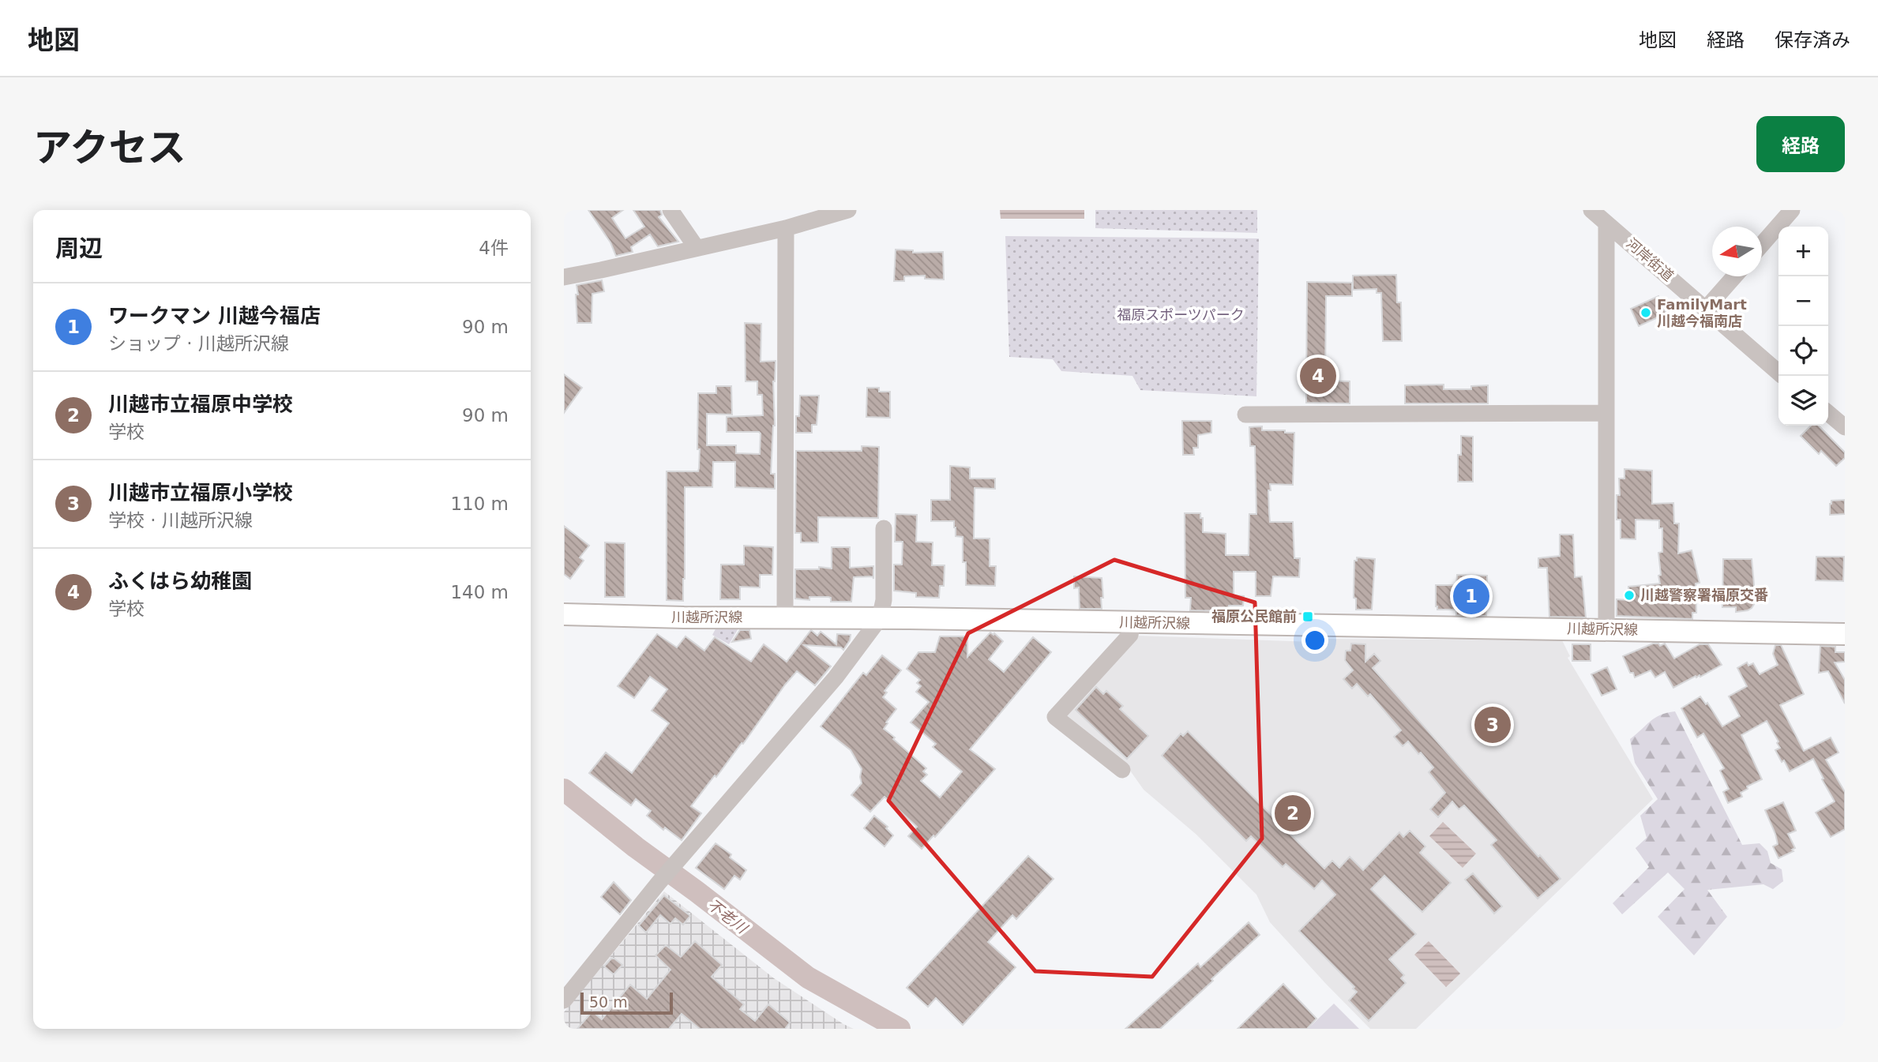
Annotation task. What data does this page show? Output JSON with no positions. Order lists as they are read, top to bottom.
{
  "streets": {
    "main road": ["川越所沢線"],
    "street": ["河岸街道"]
  },
  "water": ["不老川"],
  "parks": ["福原スポーツパーク"],
  "places": {
    "other": ["FamilyMart 川越今福南店", "川越警察署福原交番"],
    "transit": ["福原公民館前"]
  },
  "scale_bar": "50 m",
  "north": "left",
  "page": {
    "header": "地図",
    "nav": ["地図", "経路", "保存済み"],
    "title": "アクセス",
    "buttons": "経路",
    "heading": ["周辺", "4件"],
    "map_buttons": ["+", "−"],
    "list": [
      {
        "mark": "1",
        "name": "ワークマン 川越今福店",
        "note": "ショップ · 川越所沢線",
        "value": "90 m"
      },
      {
        "mark": "2",
        "name": "川越市立福原中学校",
        "note": "学校",
        "value": "90 m"
      },
      {
        "mark": "3",
        "name": "川越市立福原小学校",
        "note": "学校 · 川越所沢線",
        "value": "110 m"
      },
      {
        "mark": "4",
        "name": "ふくはら幼稚園",
        "note": "学校",
        "value": "140 m"
      }
    ],
    "pins": [
      "4",
      "1",
      "3",
      "2"
    ],
    "scale": "50 m"
  }
}
